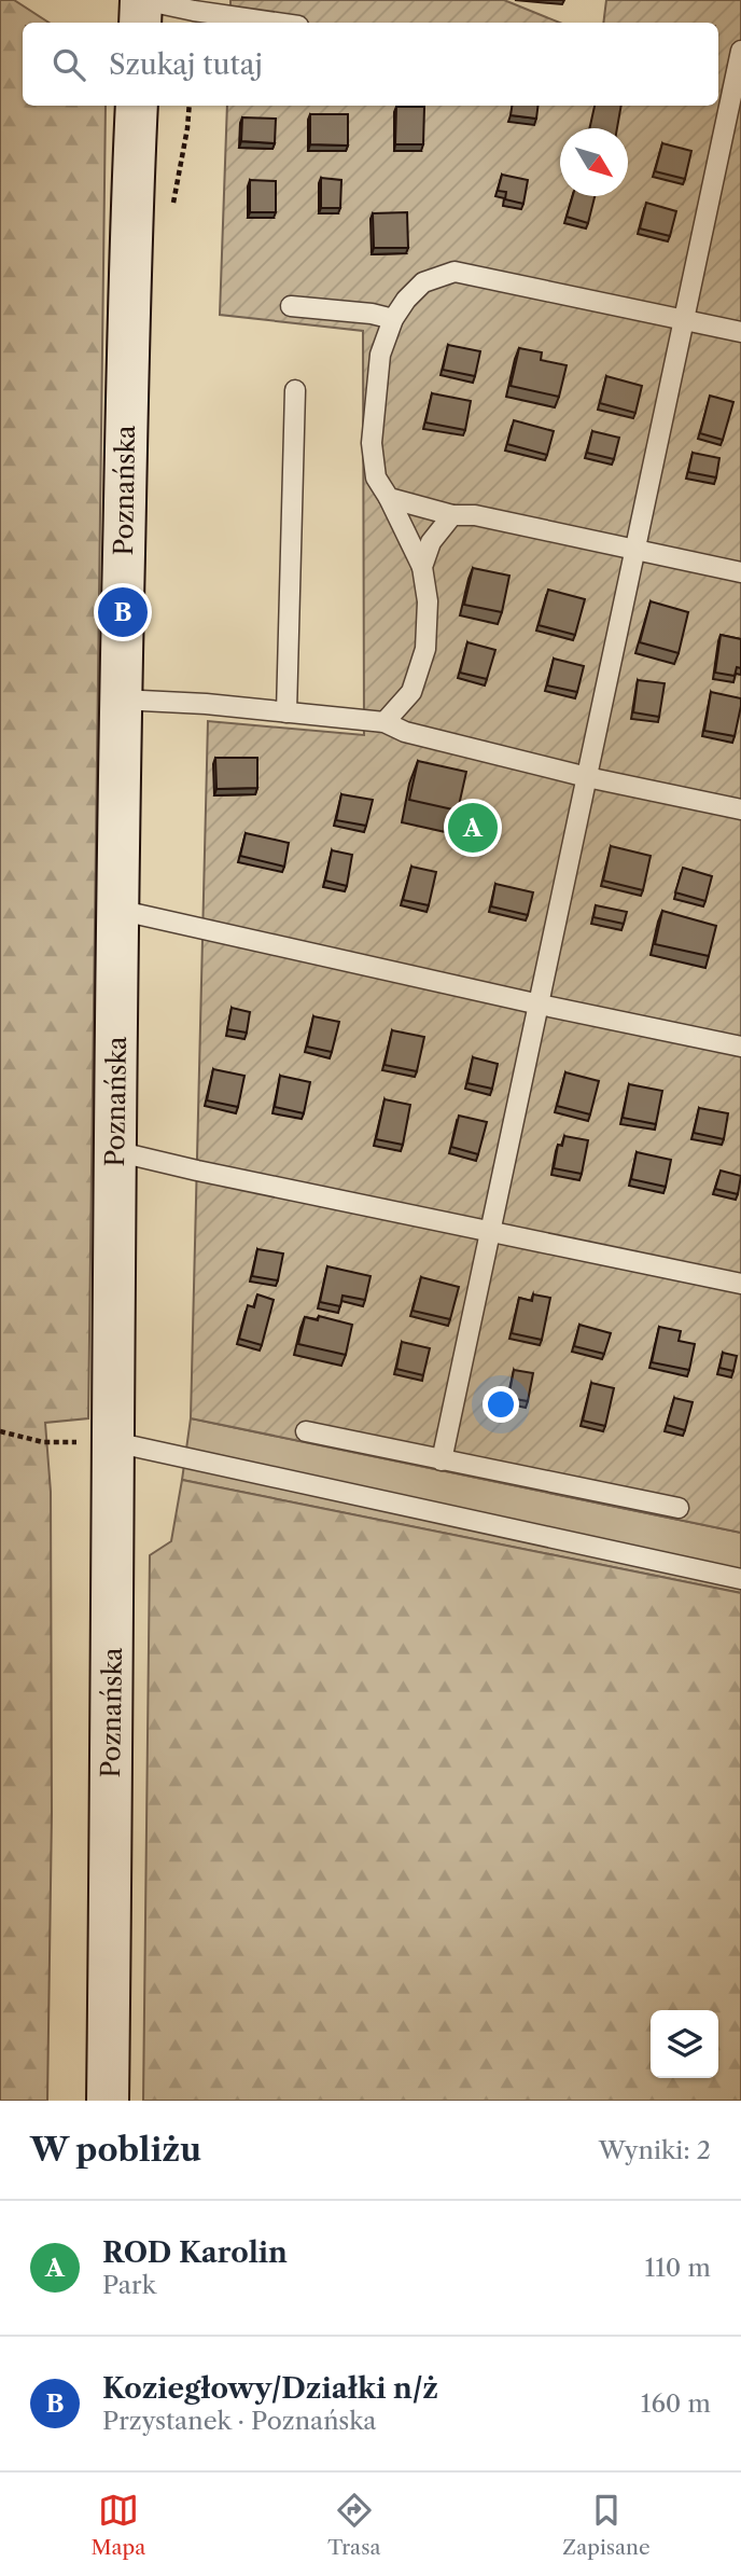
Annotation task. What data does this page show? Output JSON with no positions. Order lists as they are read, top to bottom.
{
  "streets": {
    "street": ["Poznańska"]
  },
  "north": "bottom right",
  "page": {
    "search": "Szukaj tutaj",
    "pins": ["B", "A"],
    "heading": ["W pobliżu", "Wyniki: 2"],
    "list": [
      {
        "mark": "A",
        "name": "ROD Karolin",
        "note": "Park",
        "value": "110 m"
      },
      {
        "mark": "B",
        "name": "Koziegłowy/Działki n/ż",
        "note": "Przystanek · Poznańska",
        "value": "160 m"
      }
    ],
    "nav": ["Mapa", "Trasa", "Zapisane"]
  }
}
